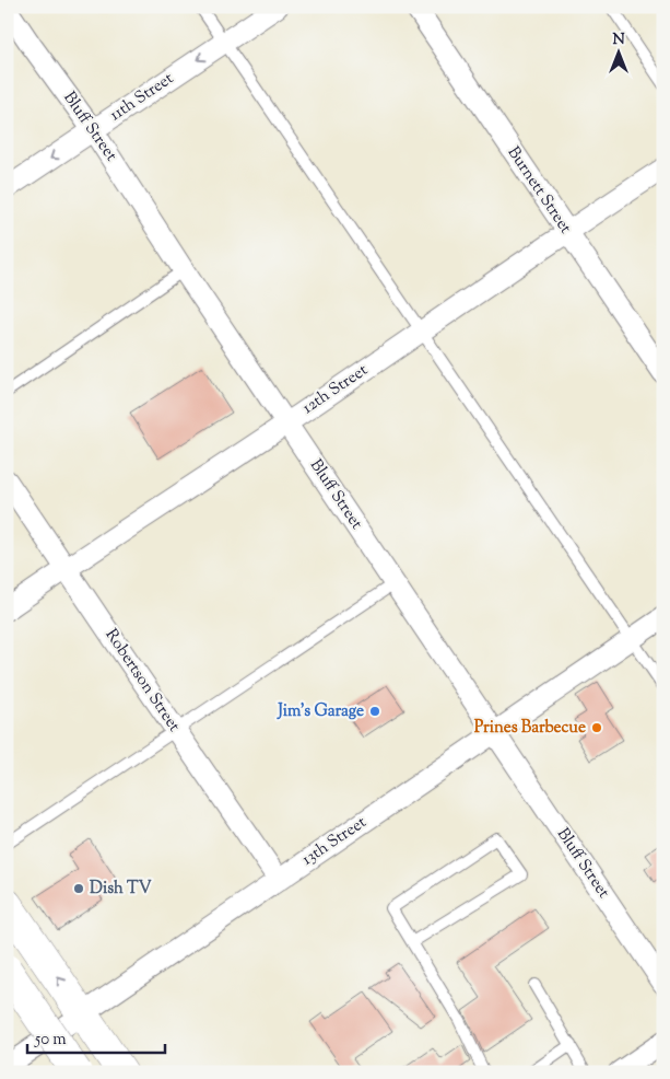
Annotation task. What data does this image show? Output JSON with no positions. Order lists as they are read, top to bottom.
{
  "streets": {
    "street": [
      "11th Street",
      "Bluff Street",
      "Burnett Street",
      "12th Street",
      "Robertson Street",
      "13th Street"
    ]
  },
  "crossings": [
    ["11th Street", "Bluff Street"],
    ["Bluff Street", "12th Street"],
    ["Bluff Street", "13th Street"],
    ["Burnett Street", "12th Street"],
    ["12th Street", "Robertson Street"],
    ["Robertson Street", "13th Street"]
  ],
  "one_way": ["11th Street"],
  "places": ["Jim's Garage", "Prines Barbecue", "Dish TV"],
  "scale_bar": "50 m",
  "north": "top"
}
